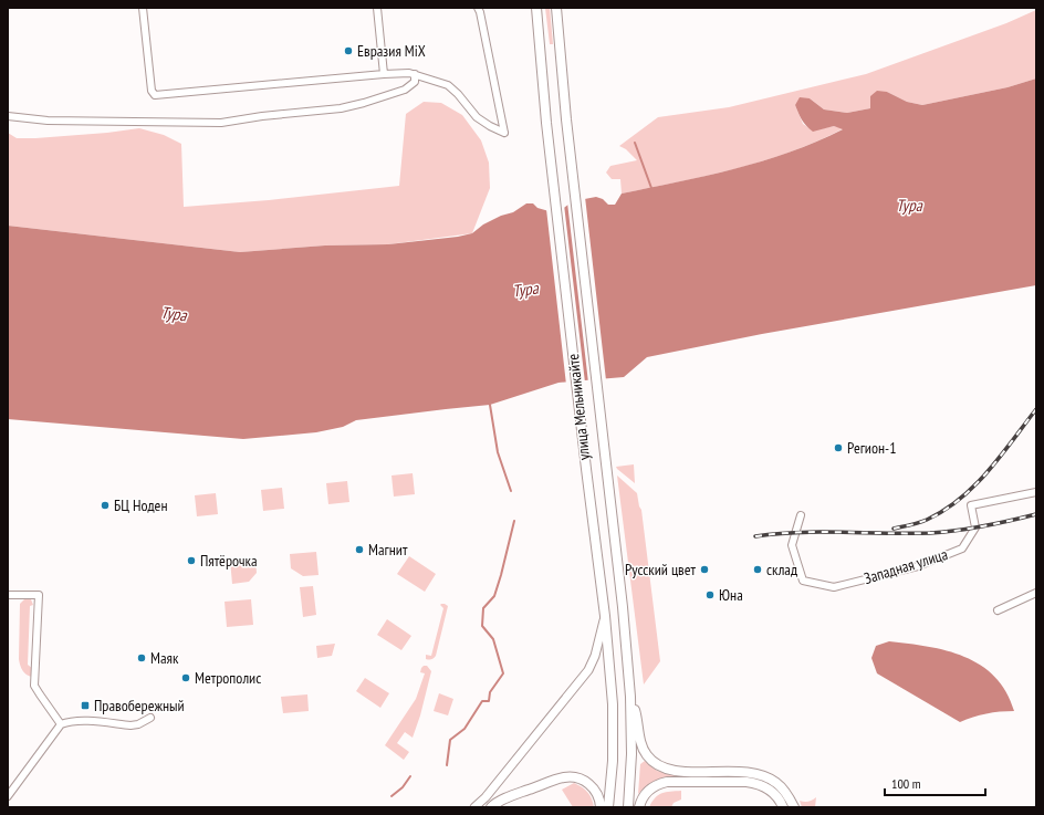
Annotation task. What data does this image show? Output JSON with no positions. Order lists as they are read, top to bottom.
{
  "streets": {
    "main road": ["улица Мельникайте"],
    "street": ["Западная улица"]
  },
  "water": ["Тура"],
  "places": {
    "other": [
      "Евразия MiX",
      "Регион-1",
      "БЦ Ноден",
      "Магнит",
      "Пятёрочка",
      "Русский цвет",
      "склад",
      "Юна",
      "Маяк",
      "Метрополис"
    ],
    "transit": ["Правобережный"]
  },
  "scale_bar": "100 m"
}
